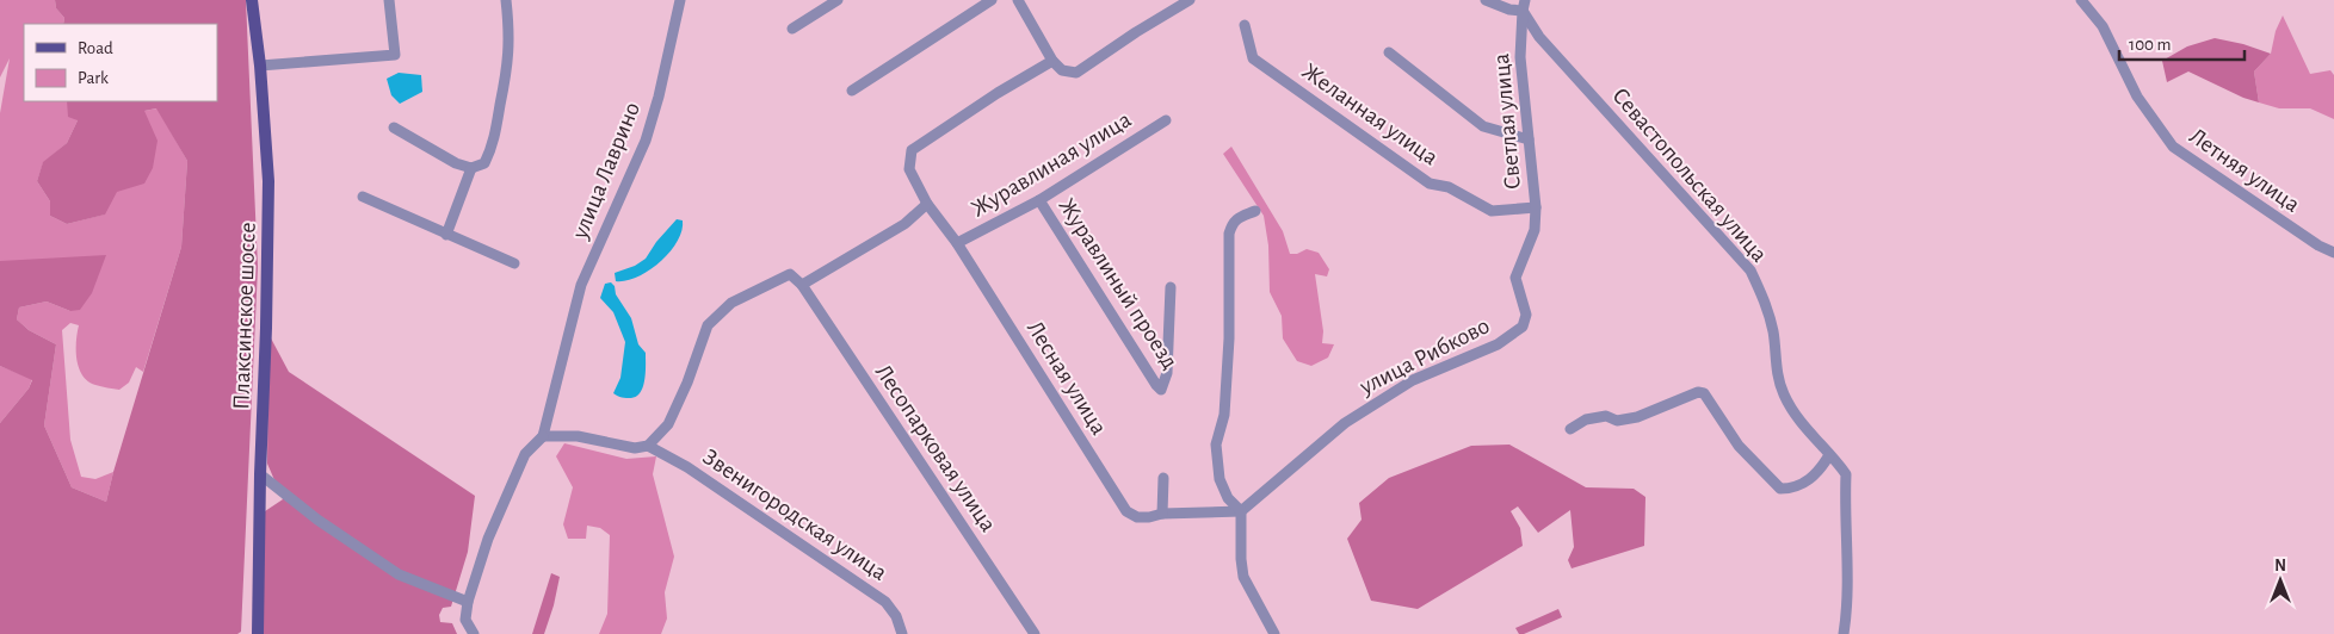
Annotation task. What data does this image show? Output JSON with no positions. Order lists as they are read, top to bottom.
{
  "streets": {
    "main road": ["Плаксинское шоссе"],
    "street": [
      "Желанная улица",
      "Светлая улица",
      "Журавлиная улица",
      "улица Лаврино",
      "Летняя улица",
      "Севастопольская улица",
      "Журавлиный проезд",
      "улица Рибково",
      "Лесная улица",
      "Лесопарковая улица",
      "Звенигородская улица"
    ]
  },
  "crossings": [
    ["Желанная улица", "Светлая улица"],
    ["Светлая улица", "Севастопольская улица"],
    ["Светлая улица", "улица Рибково"],
    ["Журавлиная улица", "Журавлиный проезд"],
    ["Журавлиная улица", "Лесная улица"],
    ["улица Рибково", "Лесная улица"]
  ],
  "legend": ["Road", "Park"],
  "scale_bar": "100 m",
  "north": "top"
}
